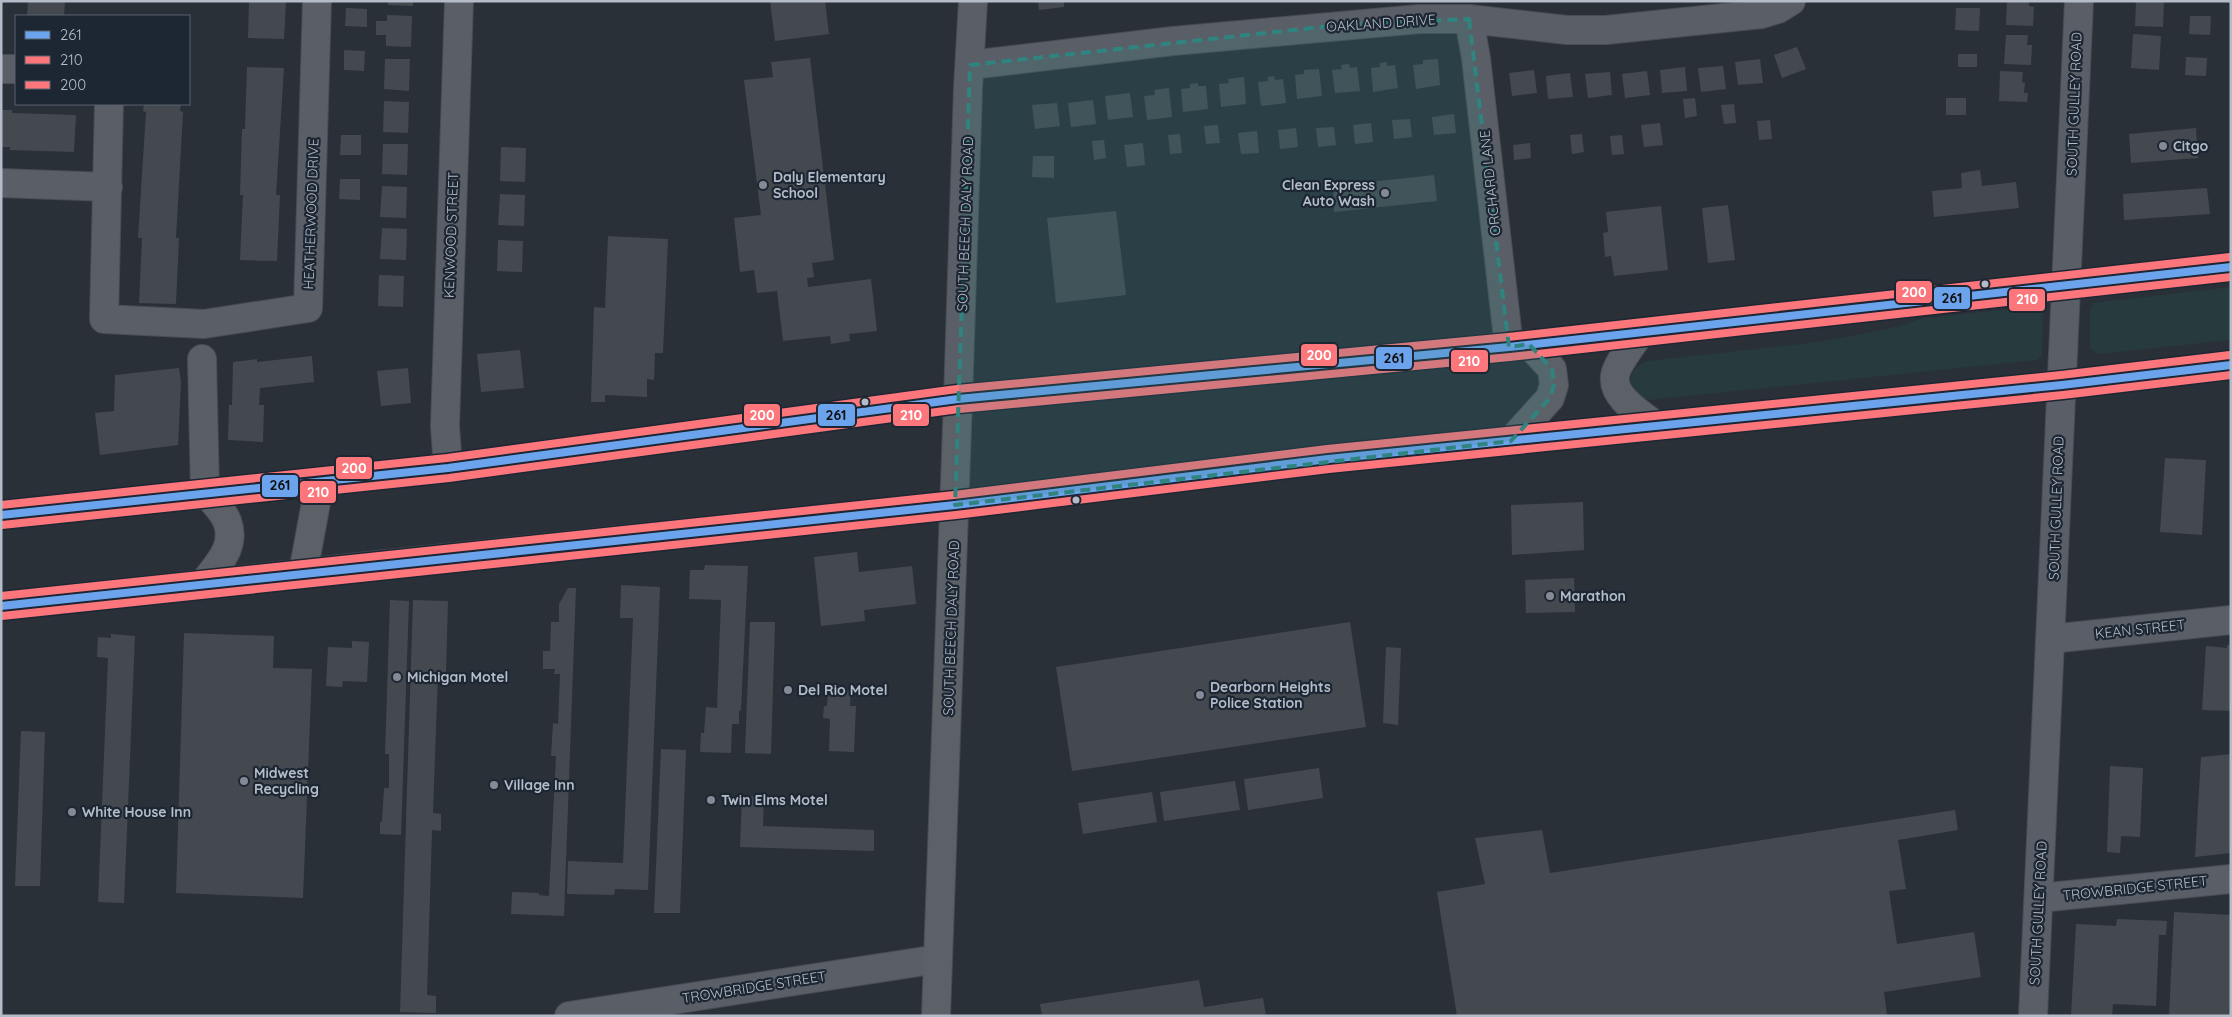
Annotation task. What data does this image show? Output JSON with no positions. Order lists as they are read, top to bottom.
{
  "streets": {
    "main road": ["SOUTH BEECH DALY ROAD"],
    "street": [
      "OAKLAND DRIVE",
      "SOUTH GULLEY ROAD",
      "ORCHARD LANE",
      "HEATHERWOOD DRIVE",
      "KENWOOD STREET",
      "KEAN STREET",
      "TROWBRIDGE STREET"
    ]
  },
  "crossings": [
    ["OAKLAND DRIVE", "ORCHARD LANE"],
    ["OAKLAND DRIVE", "SOUTH BEECH DALY ROAD"],
    ["SOUTH GULLEY ROAD", "KEAN STREET"],
    ["SOUTH GULLEY ROAD", "TROWBRIDGE STREET"],
    ["SOUTH BEECH DALY ROAD", "TROWBRIDGE STREET"]
  ],
  "places": [
    "Citgo",
    "Daly Elementary School",
    "Clean Express Auto Wash",
    "Marathon",
    "Michigan Motel",
    "Del Rio Motel",
    "Dearborn Heights Police Station",
    "Midwest Recycling",
    "Village Inn",
    "Twin Elms Motel",
    "White House Inn"
  ],
  "lines": ["transit line 200", "transit line 261", "transit line 210"],
  "legend": ["261", "210", "200"]
}
